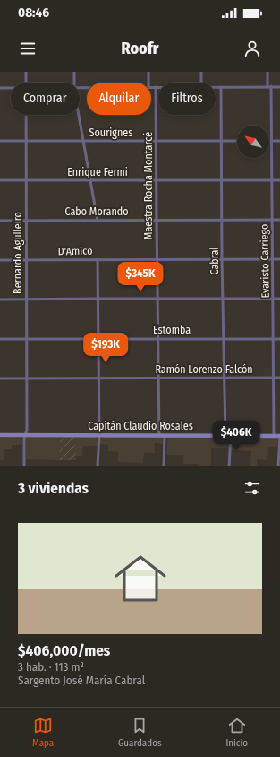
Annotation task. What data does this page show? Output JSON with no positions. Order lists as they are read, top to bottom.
{
  "streets": {
    "street": [
      "Sourignes",
      "Enrique Fermi",
      "Maestra Rocha Montarcé",
      "Cabo Morando",
      "D'Amico",
      "Bernardo Agulleiro",
      "Cabral",
      "Evaristo Carriego",
      "Estomba",
      "Ramón Lorenzo Falcón",
      "Capitán Claudio Rosales"
    ]
  },
  "crossings": [
    ["Sourignes", "Maestra Rocha Montarcé"],
    ["Sourignes", "Bernardo Agulleiro"],
    ["Sourignes", "Cabral"],
    ["Enrique Fermi", "Maestra Rocha Montarcé"],
    ["Enrique Fermi", "Bernardo Agulleiro"],
    ["Enrique Fermi", "Cabral"],
    ["Enrique Fermi", "Evaristo Carriego"],
    ["Maestra Rocha Montarcé", "Cabo Morando"],
    ["Maestra Rocha Montarcé", "D'Amico"],
    ["Maestra Rocha Montarcé", "Estomba"],
    ["Maestra Rocha Montarcé", "Ramón Lorenzo Falcón"],
    ["Maestra Rocha Montarcé", "Capitán Claudio Rosales"],
    ["Cabo Morando", "Bernardo Agulleiro"],
    ["Cabo Morando", "Cabral"],
    ["Cabo Morando", "Evaristo Carriego"],
    ["D'Amico", "Bernardo Agulleiro"],
    ["D'Amico", "Cabral"],
    ["D'Amico", "Evaristo Carriego"],
    ["Bernardo Agulleiro", "Estomba"],
    ["Bernardo Agulleiro", "Ramón Lorenzo Falcón"],
    ["Bernardo Agulleiro", "Capitán Claudio Rosales"],
    ["Cabral", "Estomba"],
    ["Cabral", "Ramón Lorenzo Falcón"],
    ["Cabral", "Capitán Claudio Rosales"],
    ["Evaristo Carriego", "Estomba"],
    ["Evaristo Carriego", "Ramón Lorenzo Falcón"],
    ["Evaristo Carriego", "Capitán Claudio Rosales"]
  ],
  "north": "top left",
  "page": {
    "status": "08:46",
    "header": "Roofr",
    "chip": ["Comprar", "Alquilar", "Filtros"],
    "price": ["$345K", "$193K", "$406K"],
    "heading": "3 viviendas",
    "list": [
      {
        "name": "$406,000/mes",
        "note": "3 hab. · 113 m² · Sargento José María Cabral"
      }
    ],
    "tabs": ["Mapa", "Guardados", "Inicio"]
  }
}
